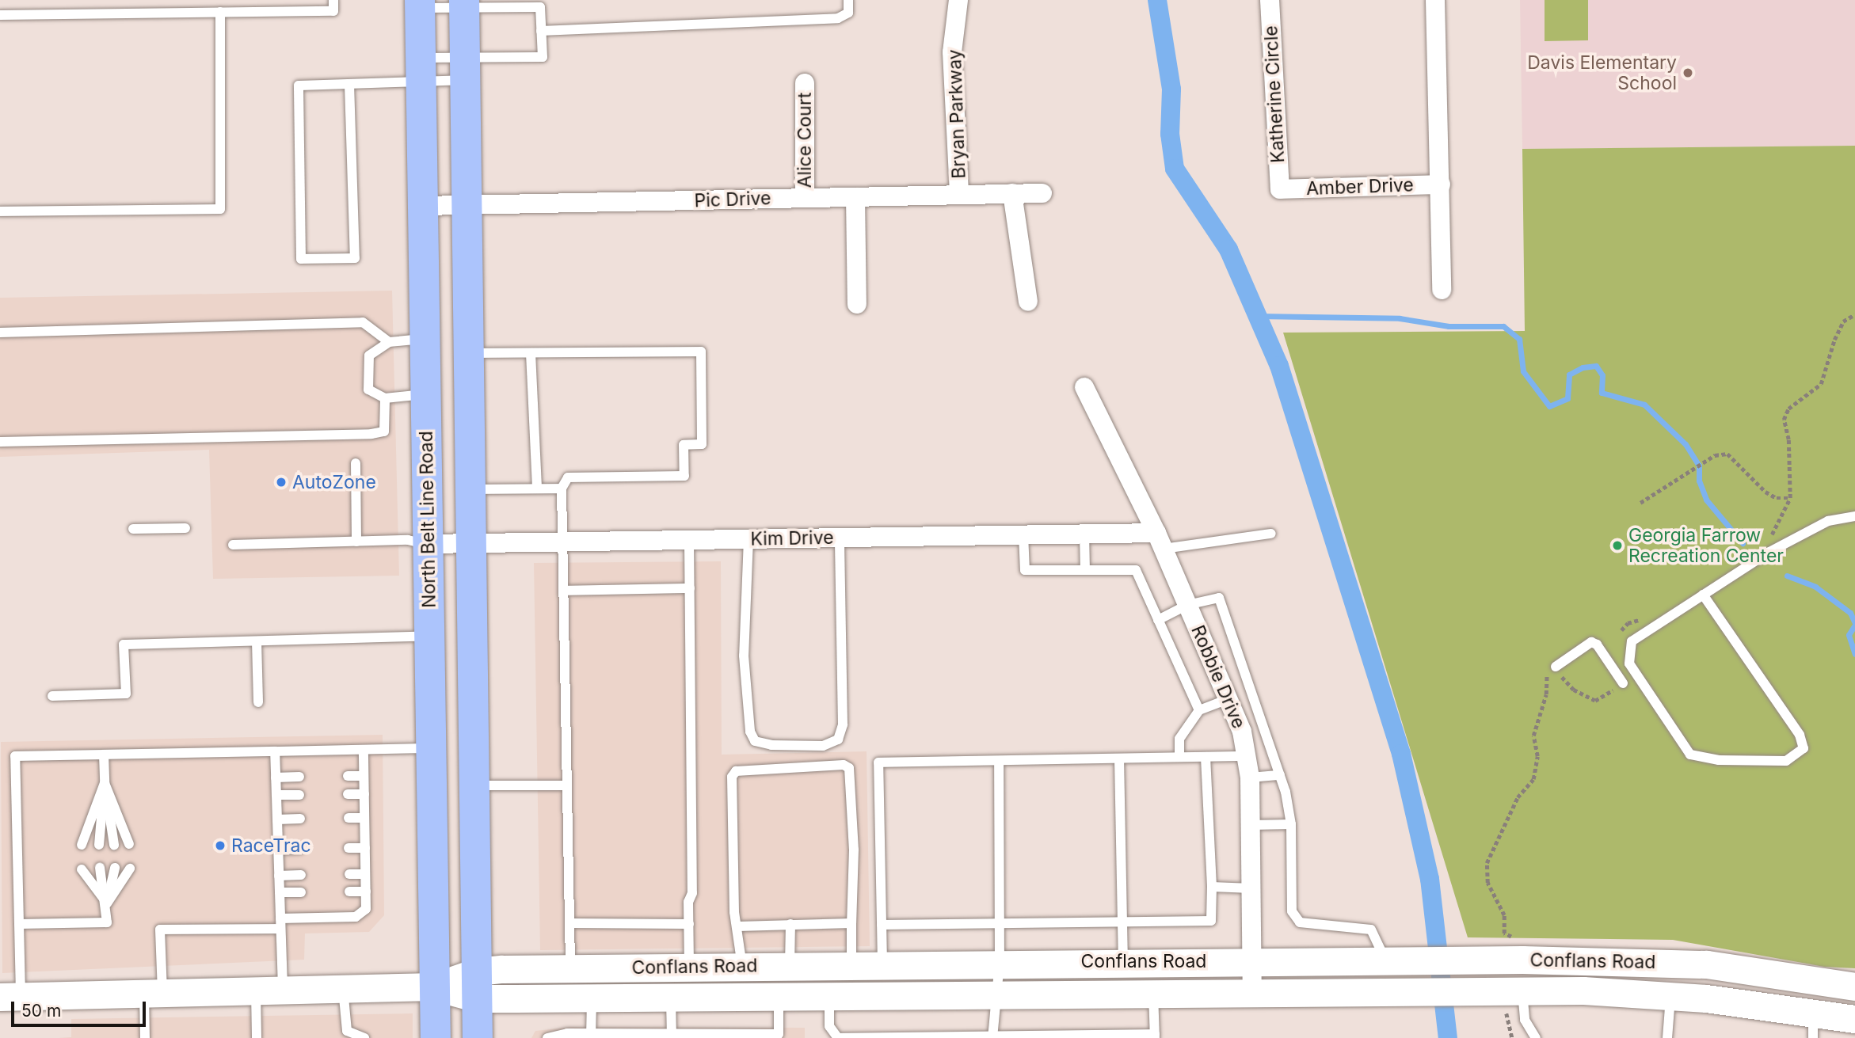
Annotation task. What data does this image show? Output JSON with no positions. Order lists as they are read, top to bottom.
{
  "streets": {
    "main road": ["North Belt Line Road", "Conflans Road"],
    "street": [
      "Katherine Circle",
      "Bryan Parkway",
      "Alice Court",
      "Amber Drive",
      "Pic Drive",
      "Kim Drive",
      "Robbie Drive"
    ]
  },
  "crossings": [
    ["Katherine Circle", "Amber Drive"],
    ["Bryan Parkway", "Pic Drive"],
    ["Alice Court", "Pic Drive"],
    ["Pic Drive", "North Belt Line Road"],
    ["North Belt Line Road", "Kim Drive"],
    ["North Belt Line Road", "Conflans Road"],
    ["Kim Drive", "Robbie Drive"],
    ["Robbie Drive", "Conflans Road"]
  ],
  "places": [
    "Davis Elementary School",
    "AutoZone",
    "Georgia Farrow Recreation Center",
    "RaceTrac"
  ],
  "scale_bar": "50 m"
}
